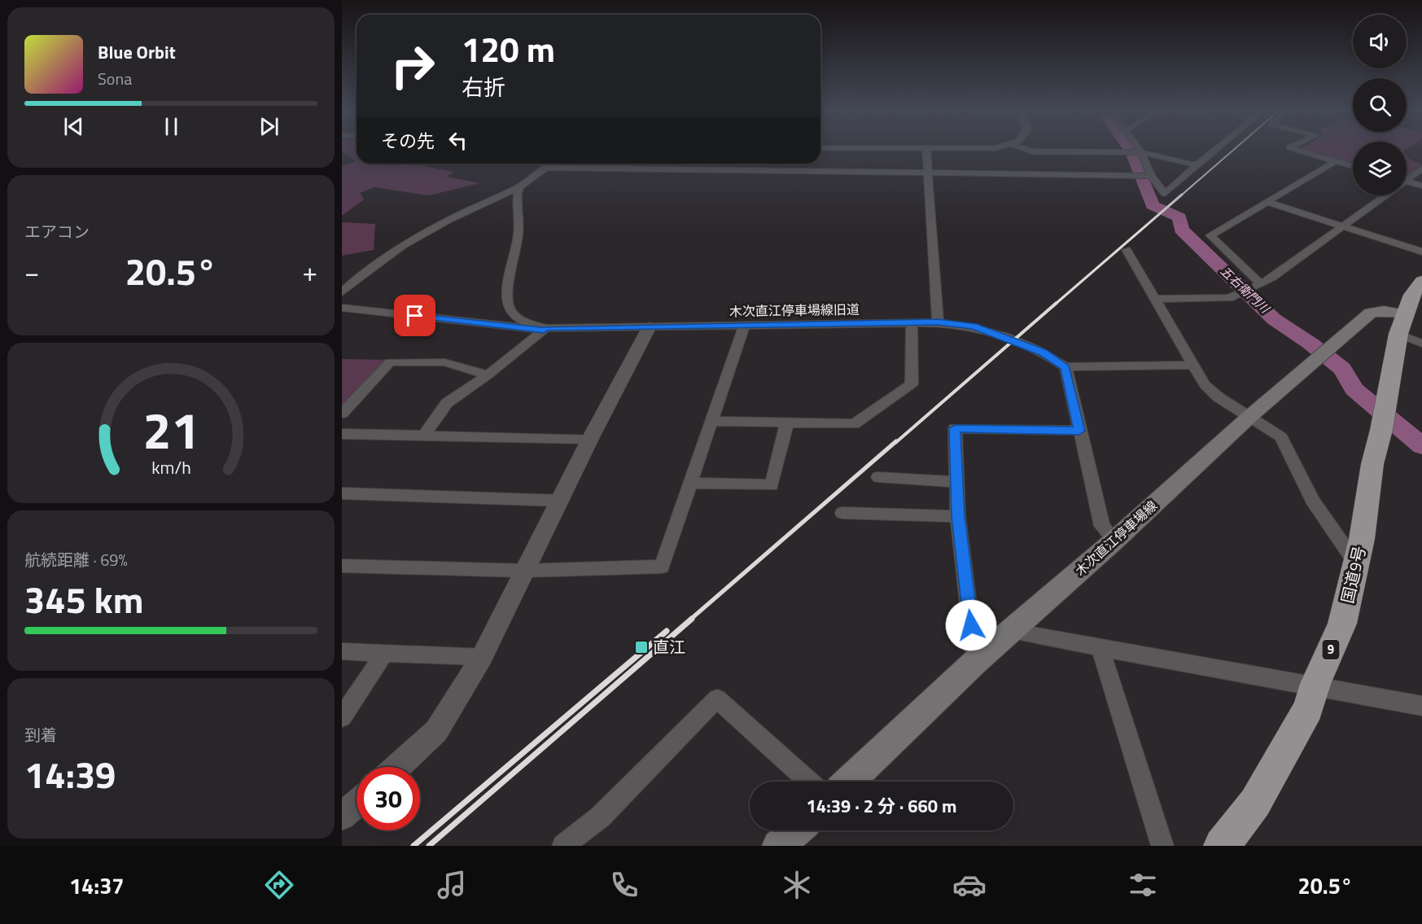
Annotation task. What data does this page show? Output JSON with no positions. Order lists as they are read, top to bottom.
{
  "streets": {
    "highway": ["国道9号", "9"],
    "main road": ["木次直江停車場線"],
    "street": ["木次直江停車場線旧道"]
  },
  "crossings": [
    ["木次直江停車場線", "国道9号"]
  ],
  "water": ["五右衛門川"],
  "places": {
    "transit": ["直江"]
  },
  "page": {
    "turn": ["120 m", "右折"],
    "song": ["Blue Orbit", "Sona"],
    "then": "その先",
    "tile": [
      "エアコン",
      ["航続距離 · 69%", "345 km"],
      ["到着", "14:39"]
    ],
    "heat": ["−", "20.5°", "+"],
    "limit": "30",
    "trip": "14:39 · 2 分 · 660 m",
    "tabs": ["14:37", "20.5°"],
    "gauge": ["21", "km/h"]
  }
}
